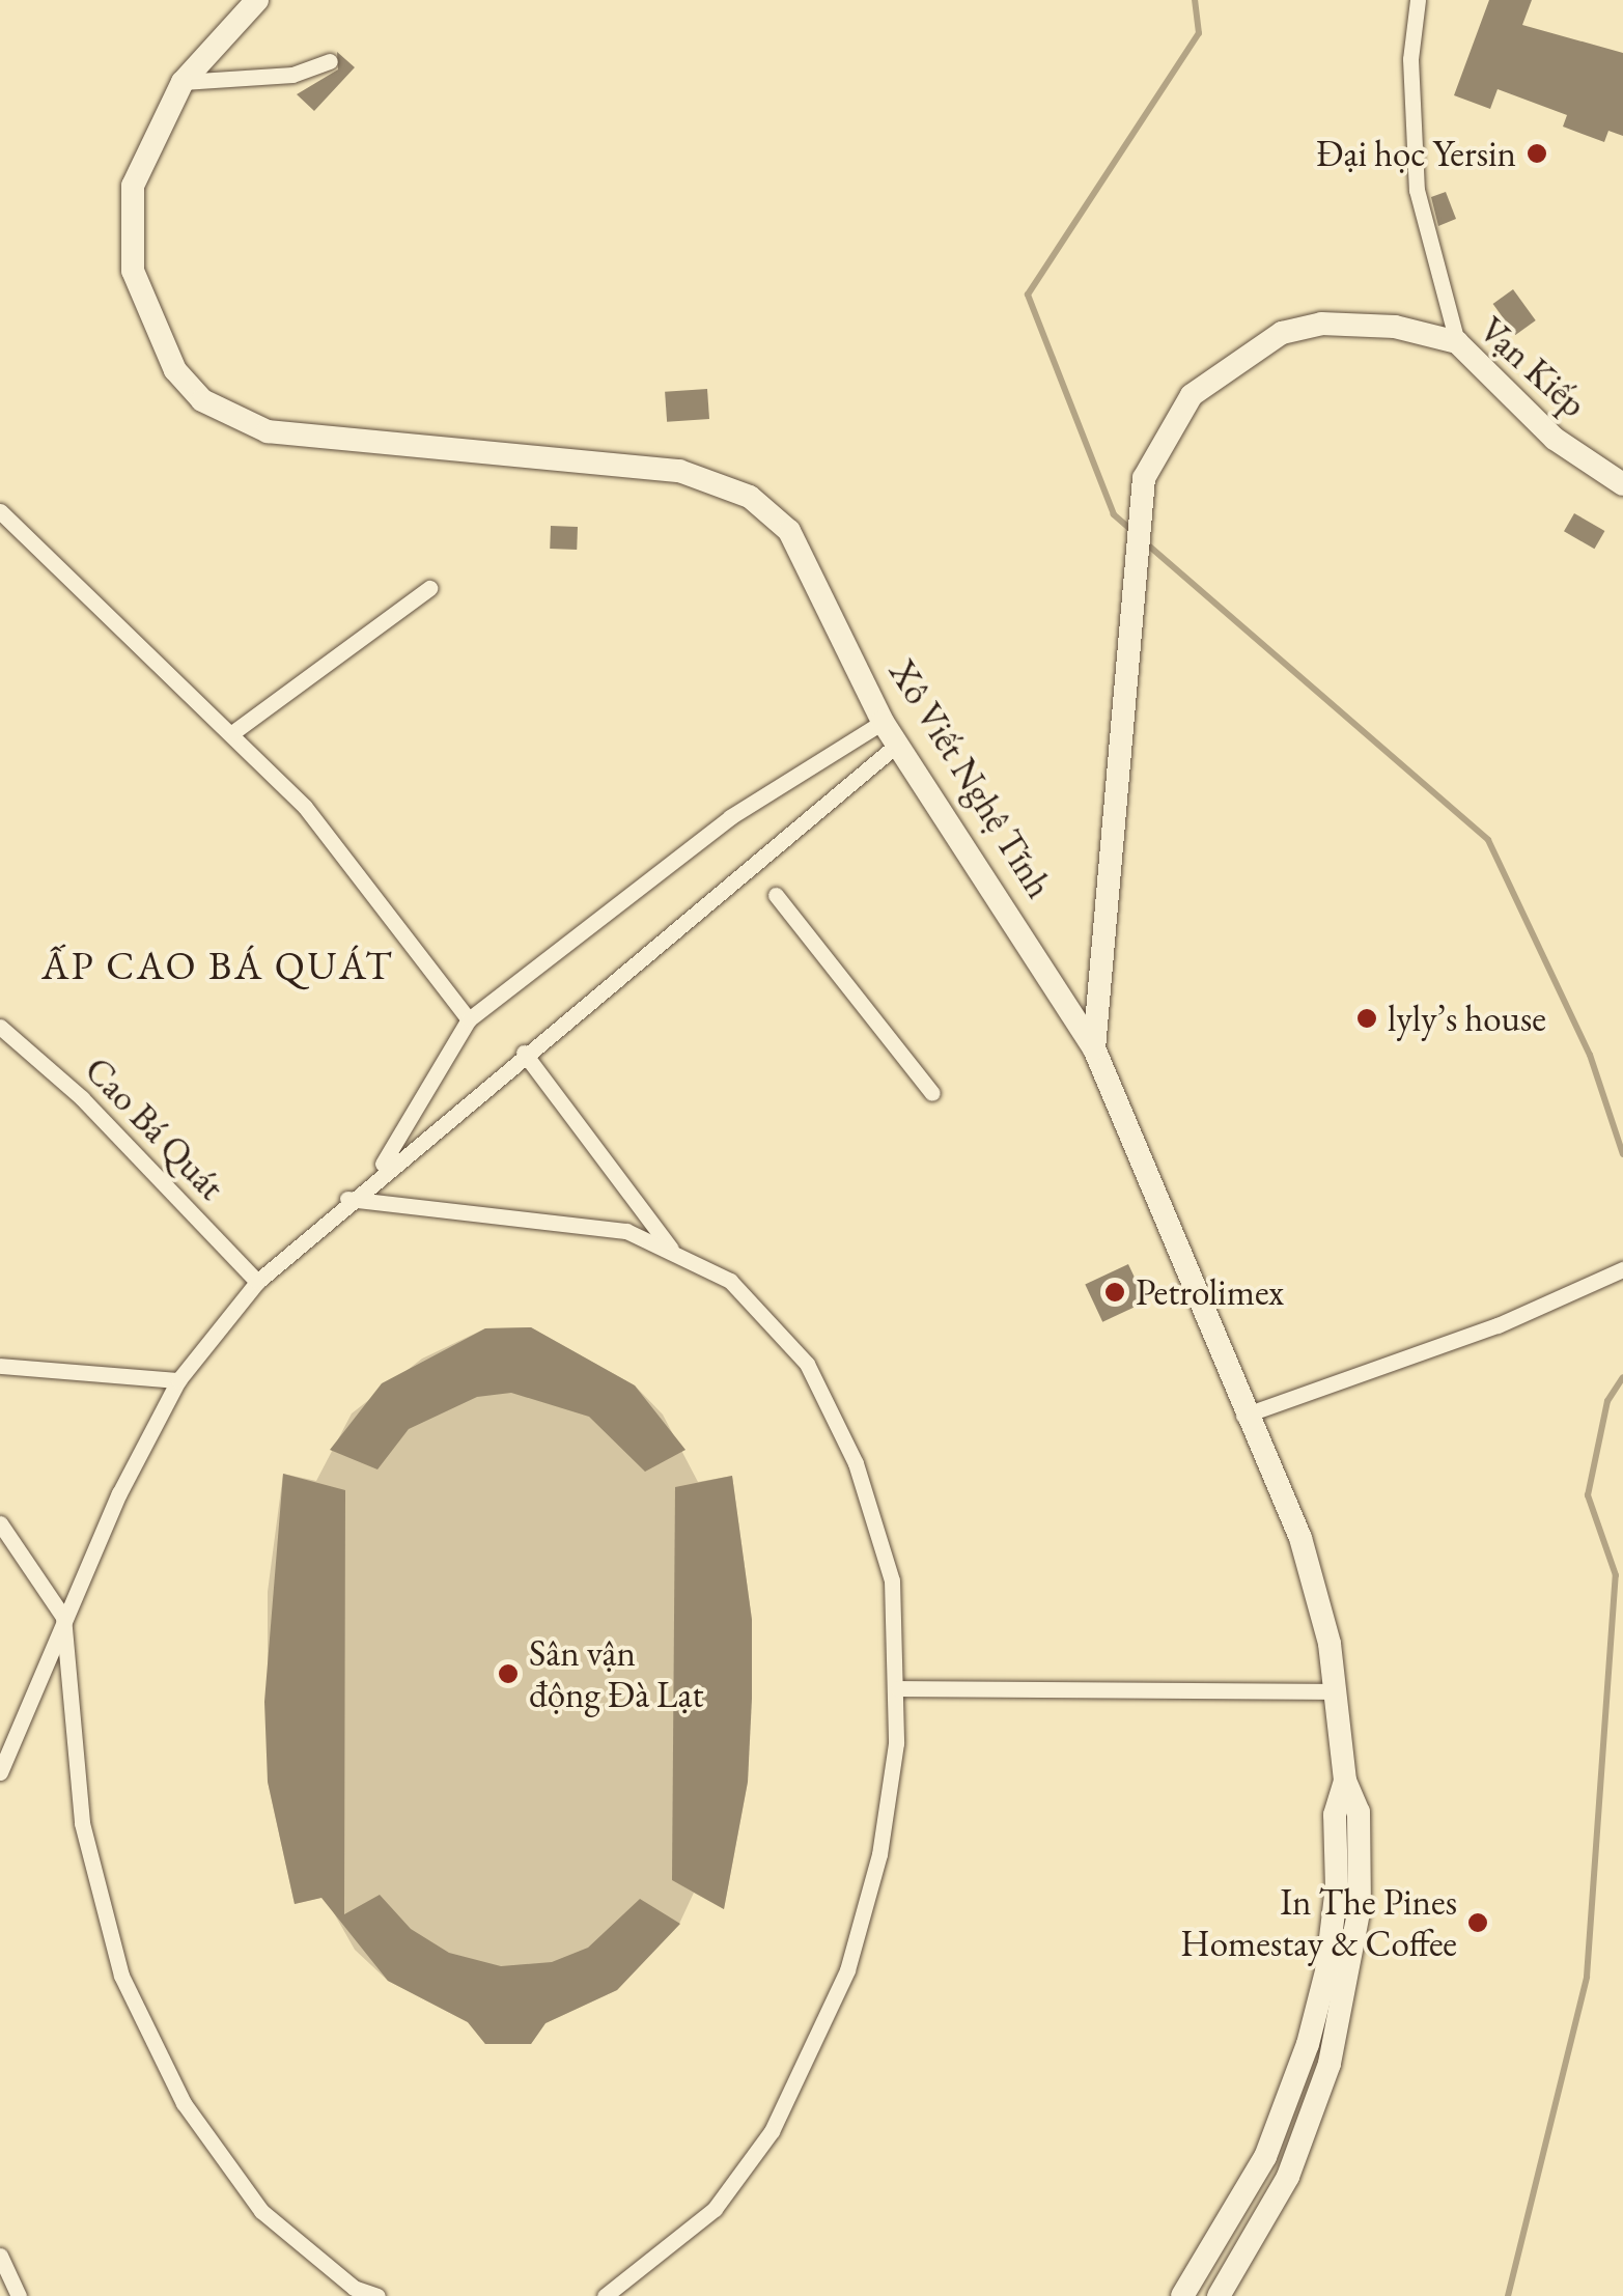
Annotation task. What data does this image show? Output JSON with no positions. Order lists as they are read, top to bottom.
{
  "streets": {
    "main road": ["Vạn Kiếp", "Xô Viết Nghệ Tĩnh"],
    "street": ["Cao Bá Quát"]
  },
  "crossings": [
    ["Vạn Kiếp", "Xô Viết Nghệ Tĩnh"]
  ],
  "districts": ["ẤP CAO BÁ QUÁT"],
  "places": [
    "Đại học Yersin",
    "lyly’s house",
    "Petrolimex",
    "Sân vận động Đà Lạt",
    "In The Pines Homestay & Coffee"
  ]
}
